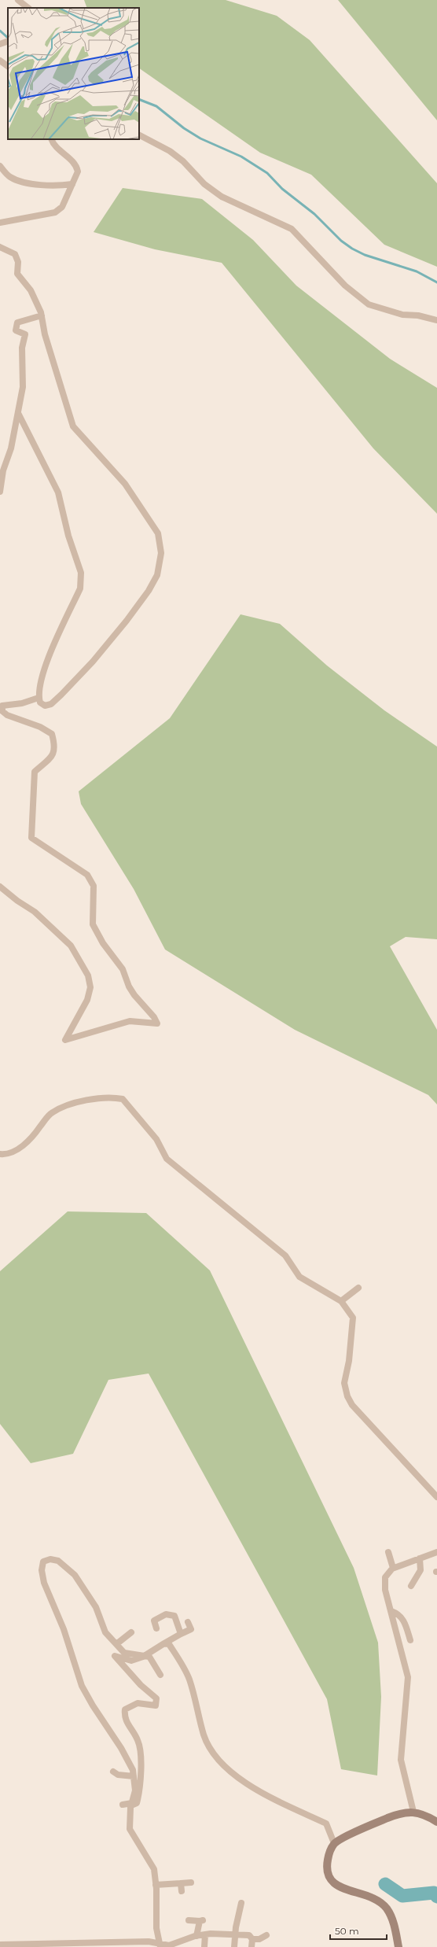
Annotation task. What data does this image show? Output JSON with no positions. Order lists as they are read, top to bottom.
{
  "scale_bar": "50 m"
}
